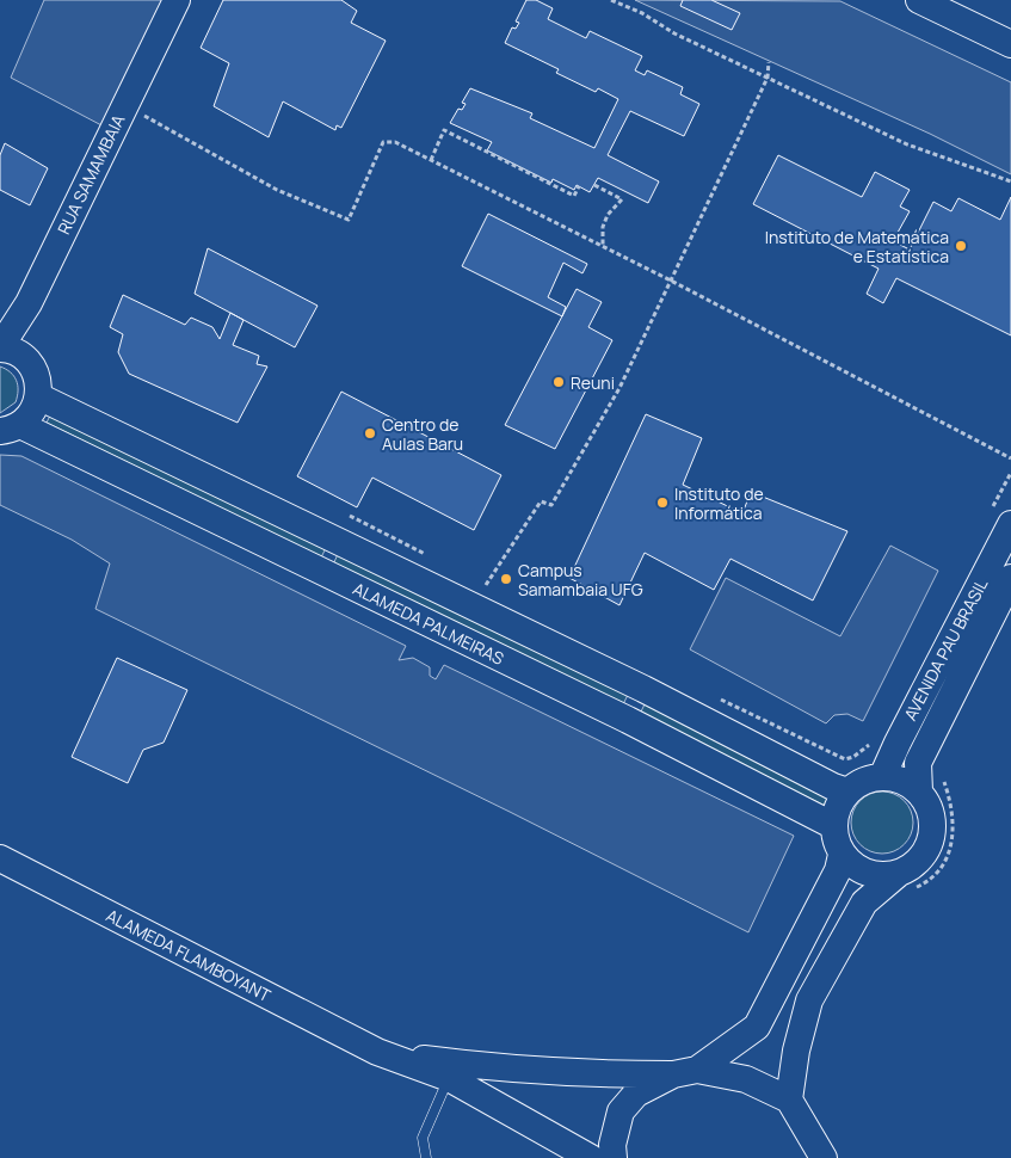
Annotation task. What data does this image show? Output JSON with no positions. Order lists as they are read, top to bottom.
{
  "streets": {
    "street": [
      "RUA SAMAMBAIA",
      "ALAMEDA PALMEIRAS",
      "AVENIDA PAU BRASIL",
      "ALAMEDA FLAMBOYANT"
    ]
  },
  "crossings": [
    ["ALAMEDA PALMEIRAS", "AVENIDA PAU BRASIL"]
  ],
  "places": [
    "Instituto de Matemática e Estatística",
    "Reuni",
    "Centro de Aulas Baru",
    "Instituto de Informática",
    "Campus Samambaia UFG"
  ]
}
